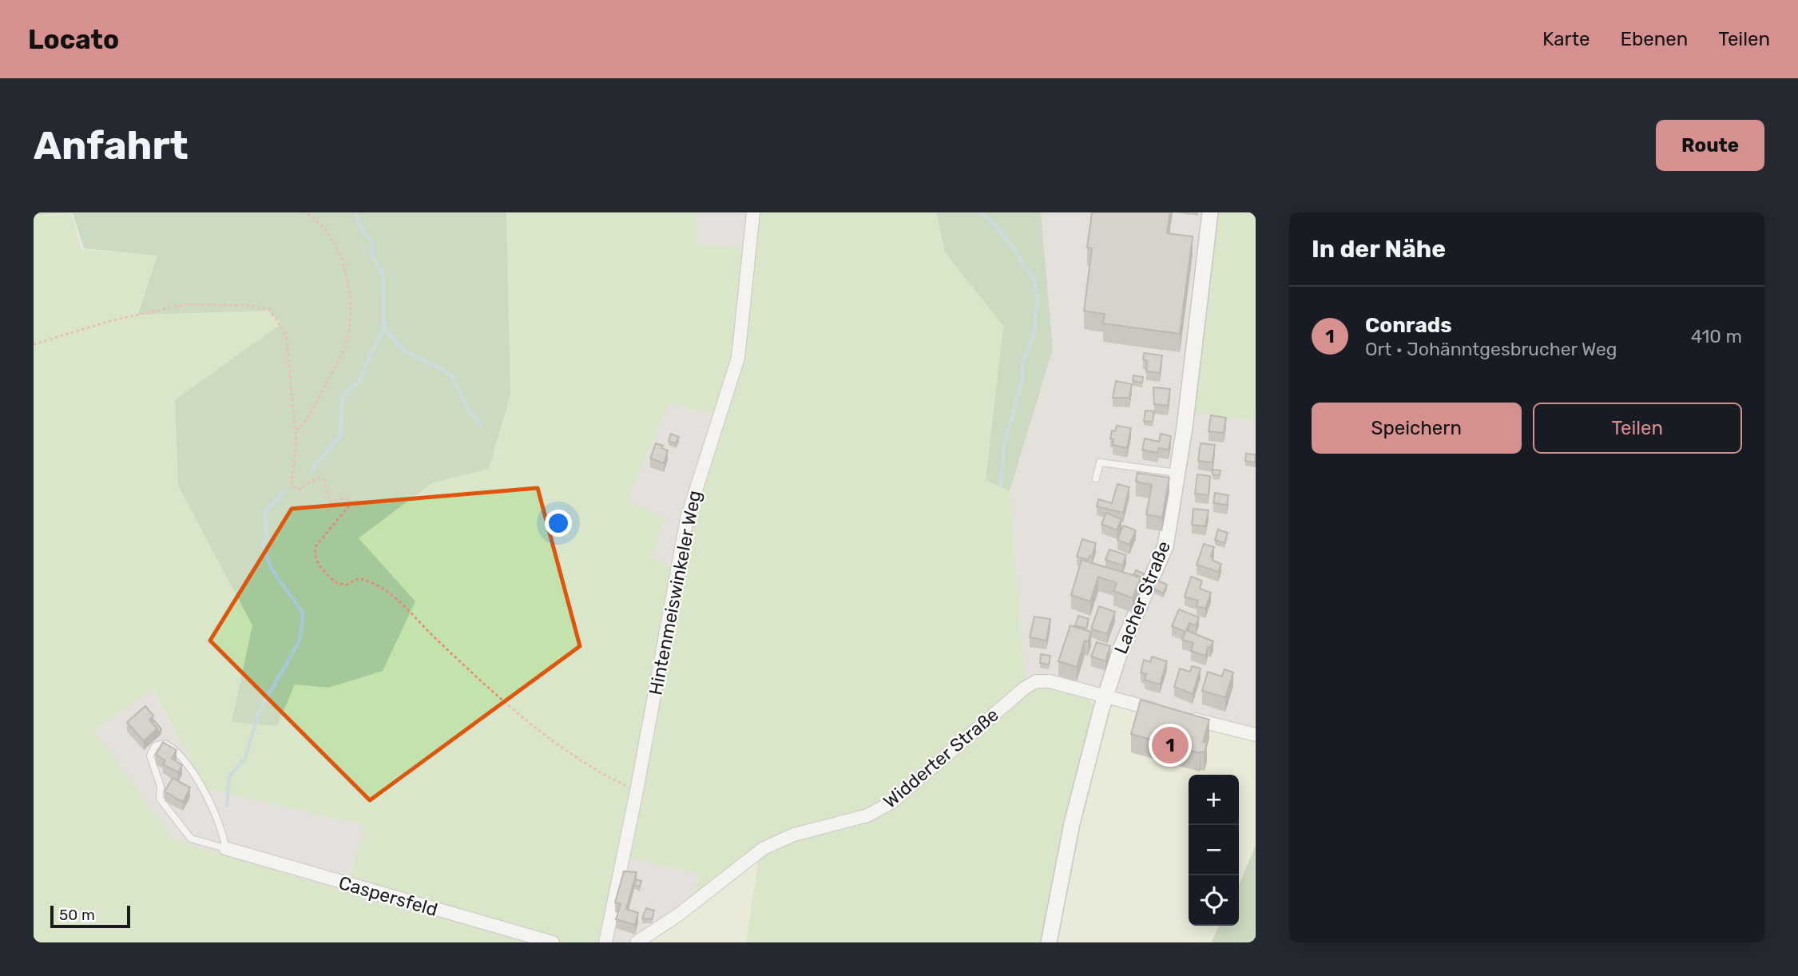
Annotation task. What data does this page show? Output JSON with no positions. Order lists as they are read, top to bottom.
{
  "streets": {
    "street": [
      "Hintenmeiswinkeler Weg",
      "Lacher Straße",
      "Widderter Straße",
      "Caspersfeld"
    ]
  },
  "crossings": [
    ["Lacher Straße", "Widderter Straße"]
  ],
  "scale_bar": "50 m",
  "page": {
    "header": "Locato",
    "nav": ["Karte", "Ebenen", "Teilen"],
    "buttons": [
      "Route",
      ["Speichern", "Teilen"]
    ],
    "title": "Anfahrt",
    "heading": "In der Nähe",
    "list": [
      {
        "mark": "1",
        "name": "Conrads",
        "note": "Ort · Johänntgesbrucher Weg",
        "value": "410 m"
      }
    ],
    "pins": "1",
    "map_buttons": ["+", "−"],
    "scale": "50 m"
  }
}
